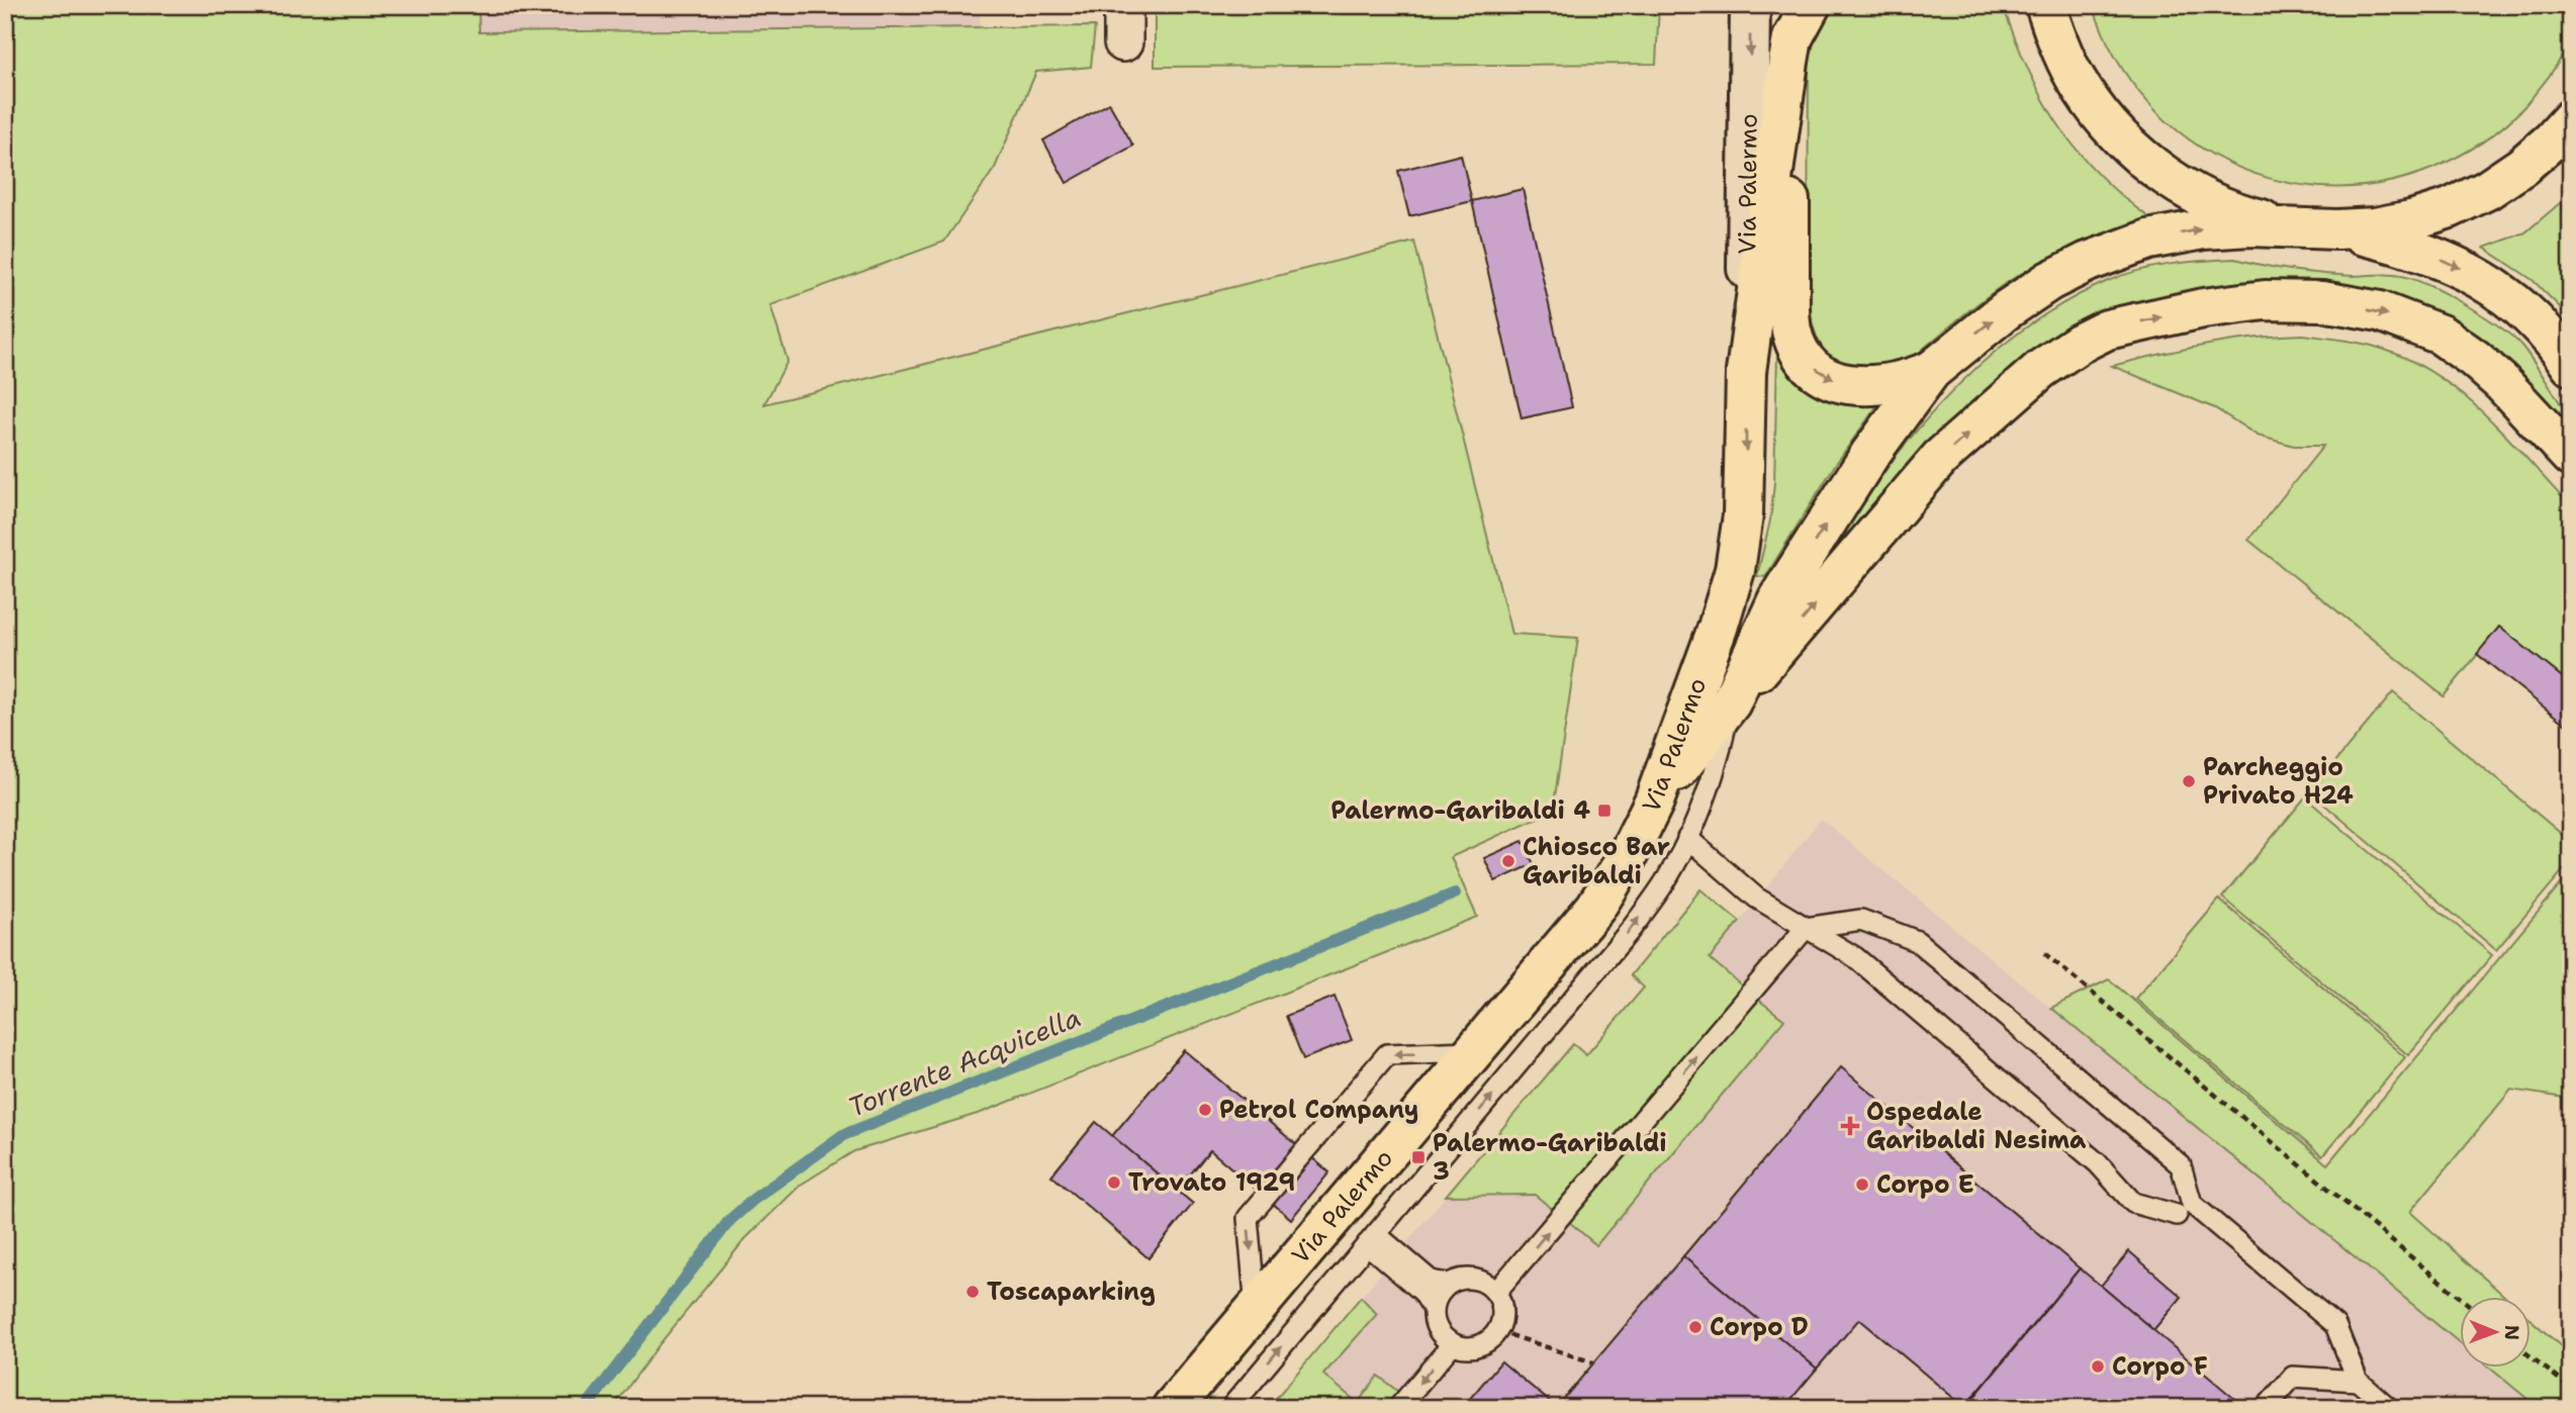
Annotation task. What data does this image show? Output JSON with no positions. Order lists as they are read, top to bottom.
{
  "streets": {
    "main road": ["Via Palermo"]
  },
  "water": ["Torrente Acquicella"],
  "places": {
    "other": [
      "Parcheggio Privato H24",
      "Chiosco Bar Garibaldi",
      "Petrol Company",
      "Trovato 1929",
      "Corpo E",
      "Toscaparking",
      "Corpo D",
      "Corpo F"
    ],
    "transit": ["Palermo-Garibaldi 4", "Palermo-Garibaldi 3"],
    "health": ["Ospedale Garibaldi Nesima"]
  },
  "north": "right"
}
